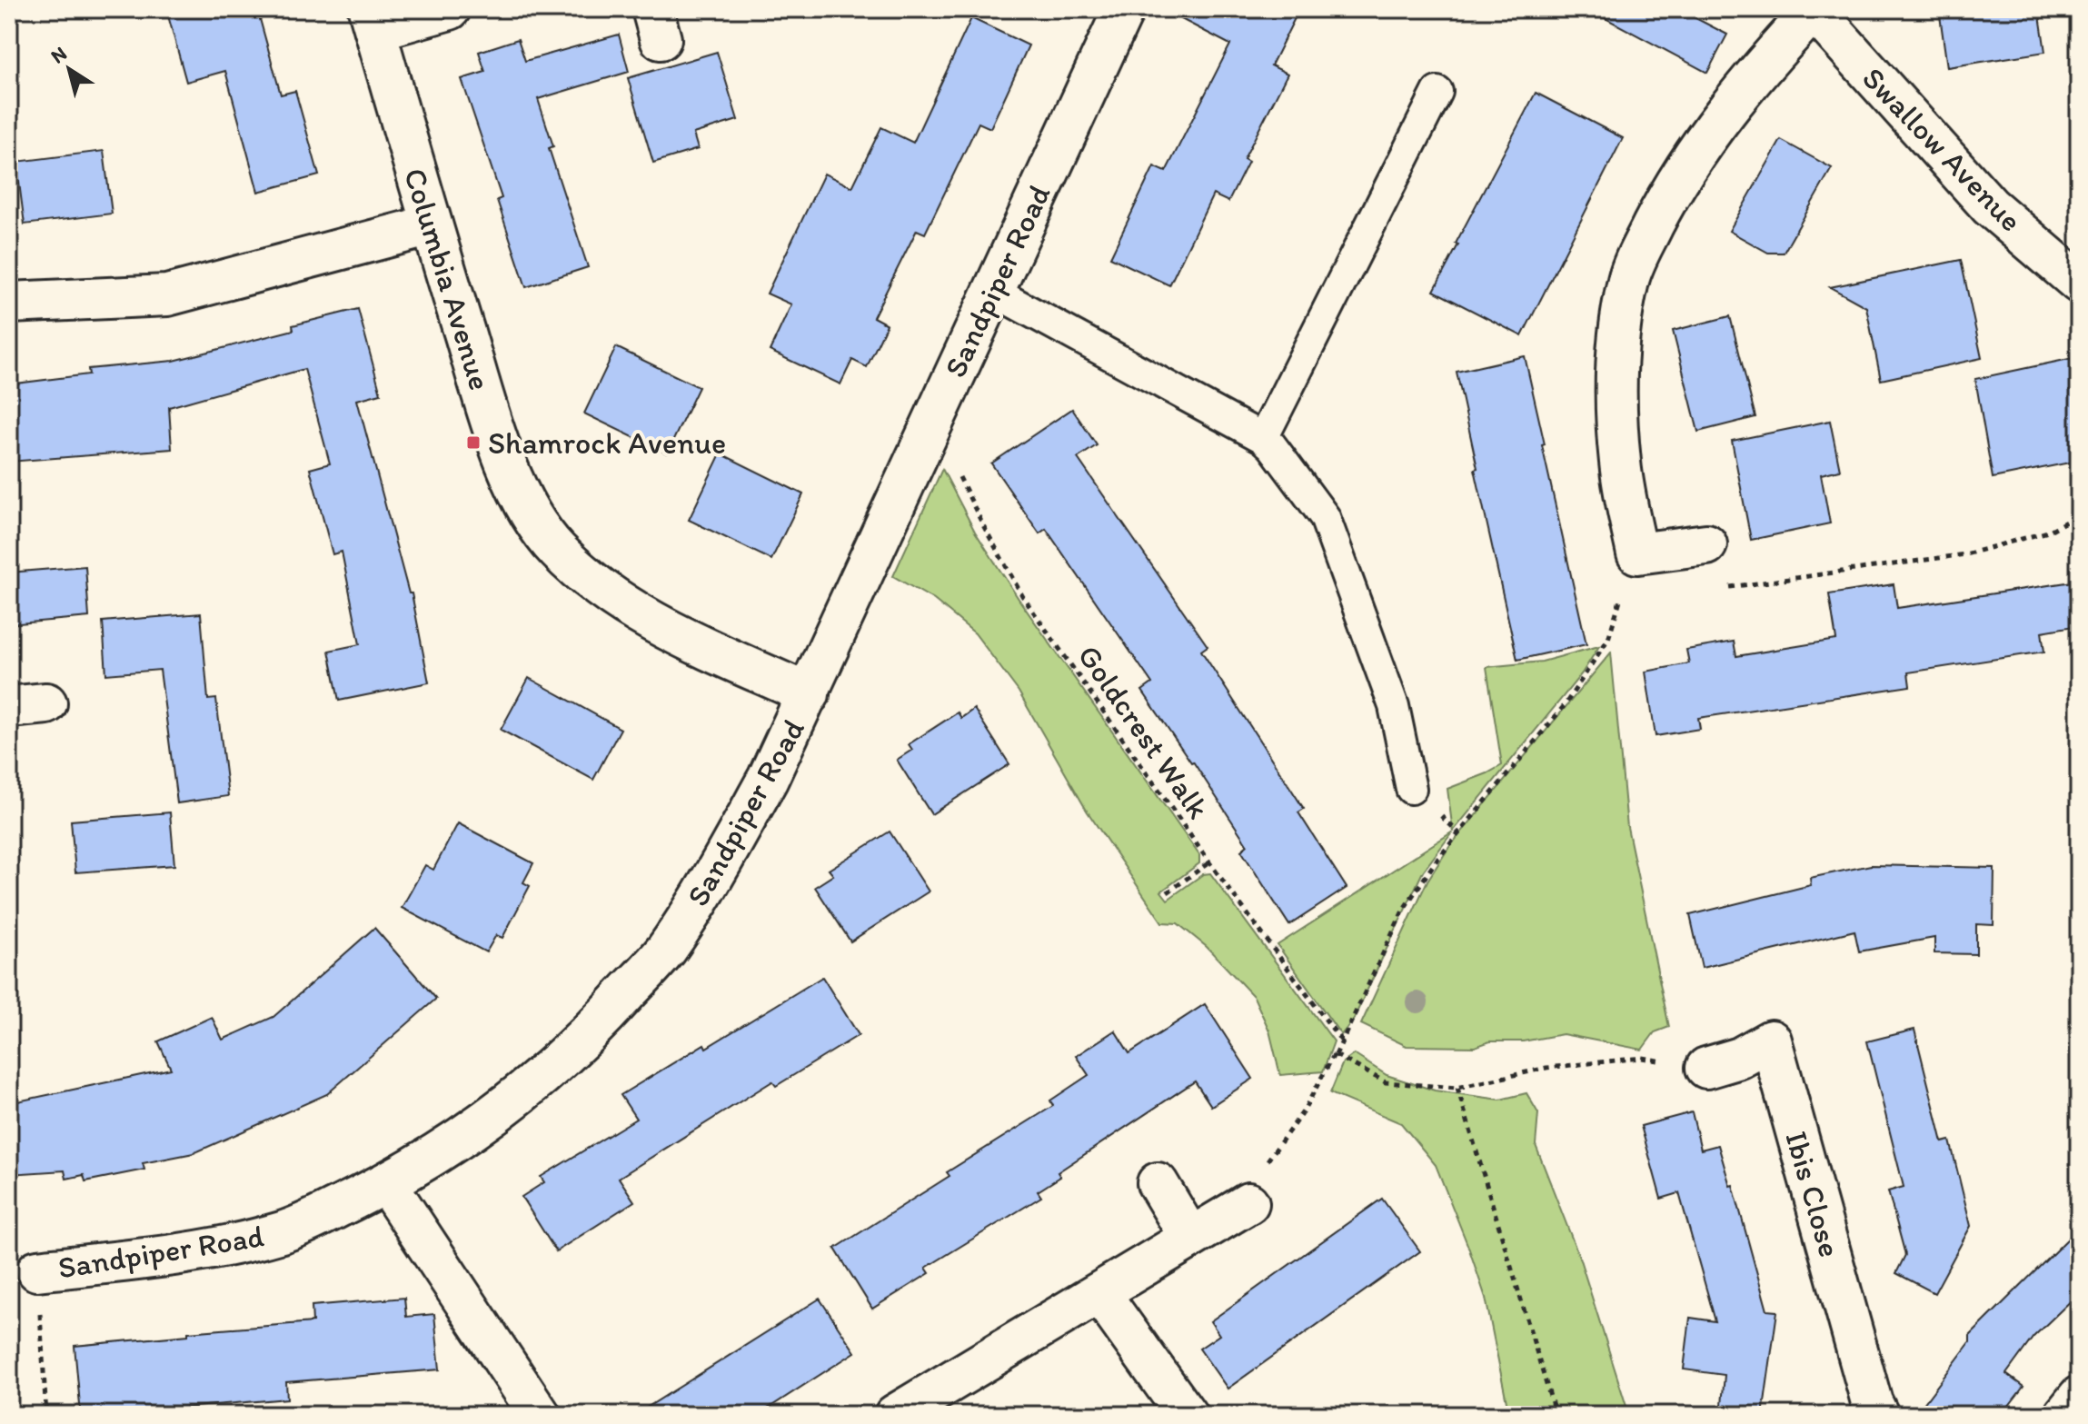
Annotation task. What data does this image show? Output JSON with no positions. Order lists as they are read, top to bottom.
{
  "streets": {
    "street": [
      "Swallow Avenue",
      "Columbia Avenue",
      "Sandpiper Road",
      "Ibis Close"
    ],
    "path": ["Goldcrest Walk"]
  },
  "crossings": [
    ["Columbia Avenue", "Sandpiper Road"],
    ["Sandpiper Road", "Goldcrest Walk"]
  ],
  "places": {
    "transit": ["Shamrock Avenue"]
  },
  "north": "top left"
}
